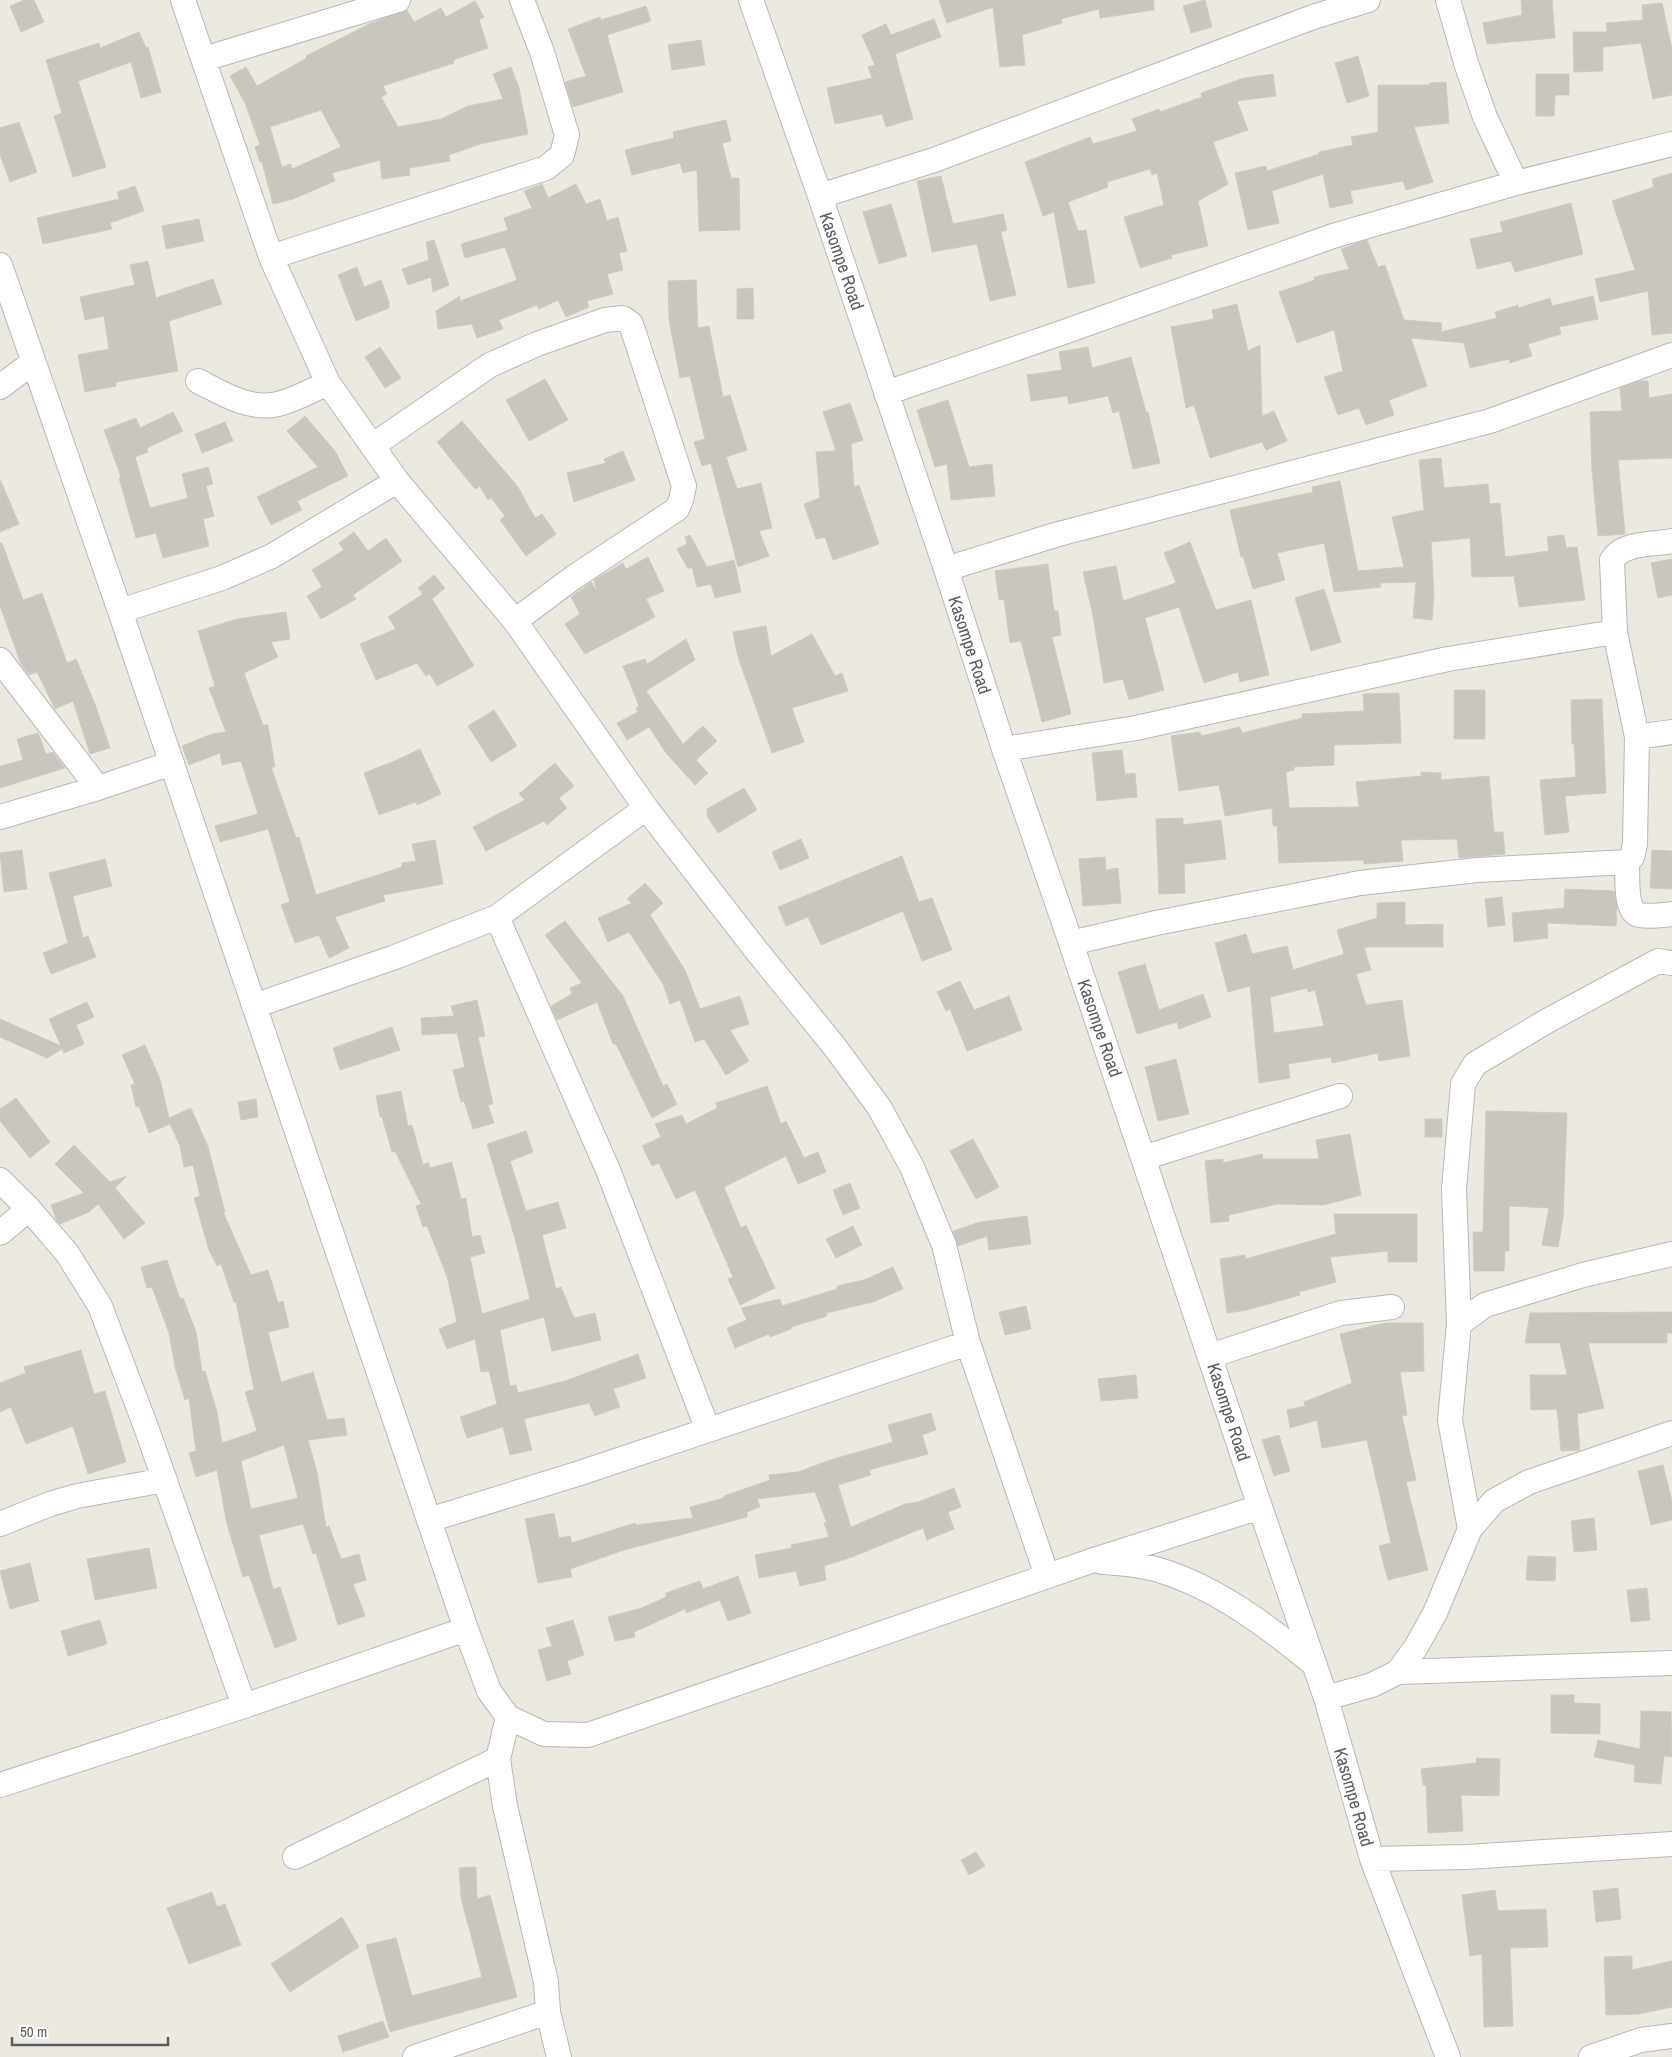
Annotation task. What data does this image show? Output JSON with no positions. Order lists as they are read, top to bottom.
{
  "streets": {
    "street": ["Kasompe Road"]
  },
  "scale_bar": "50 m"
}
